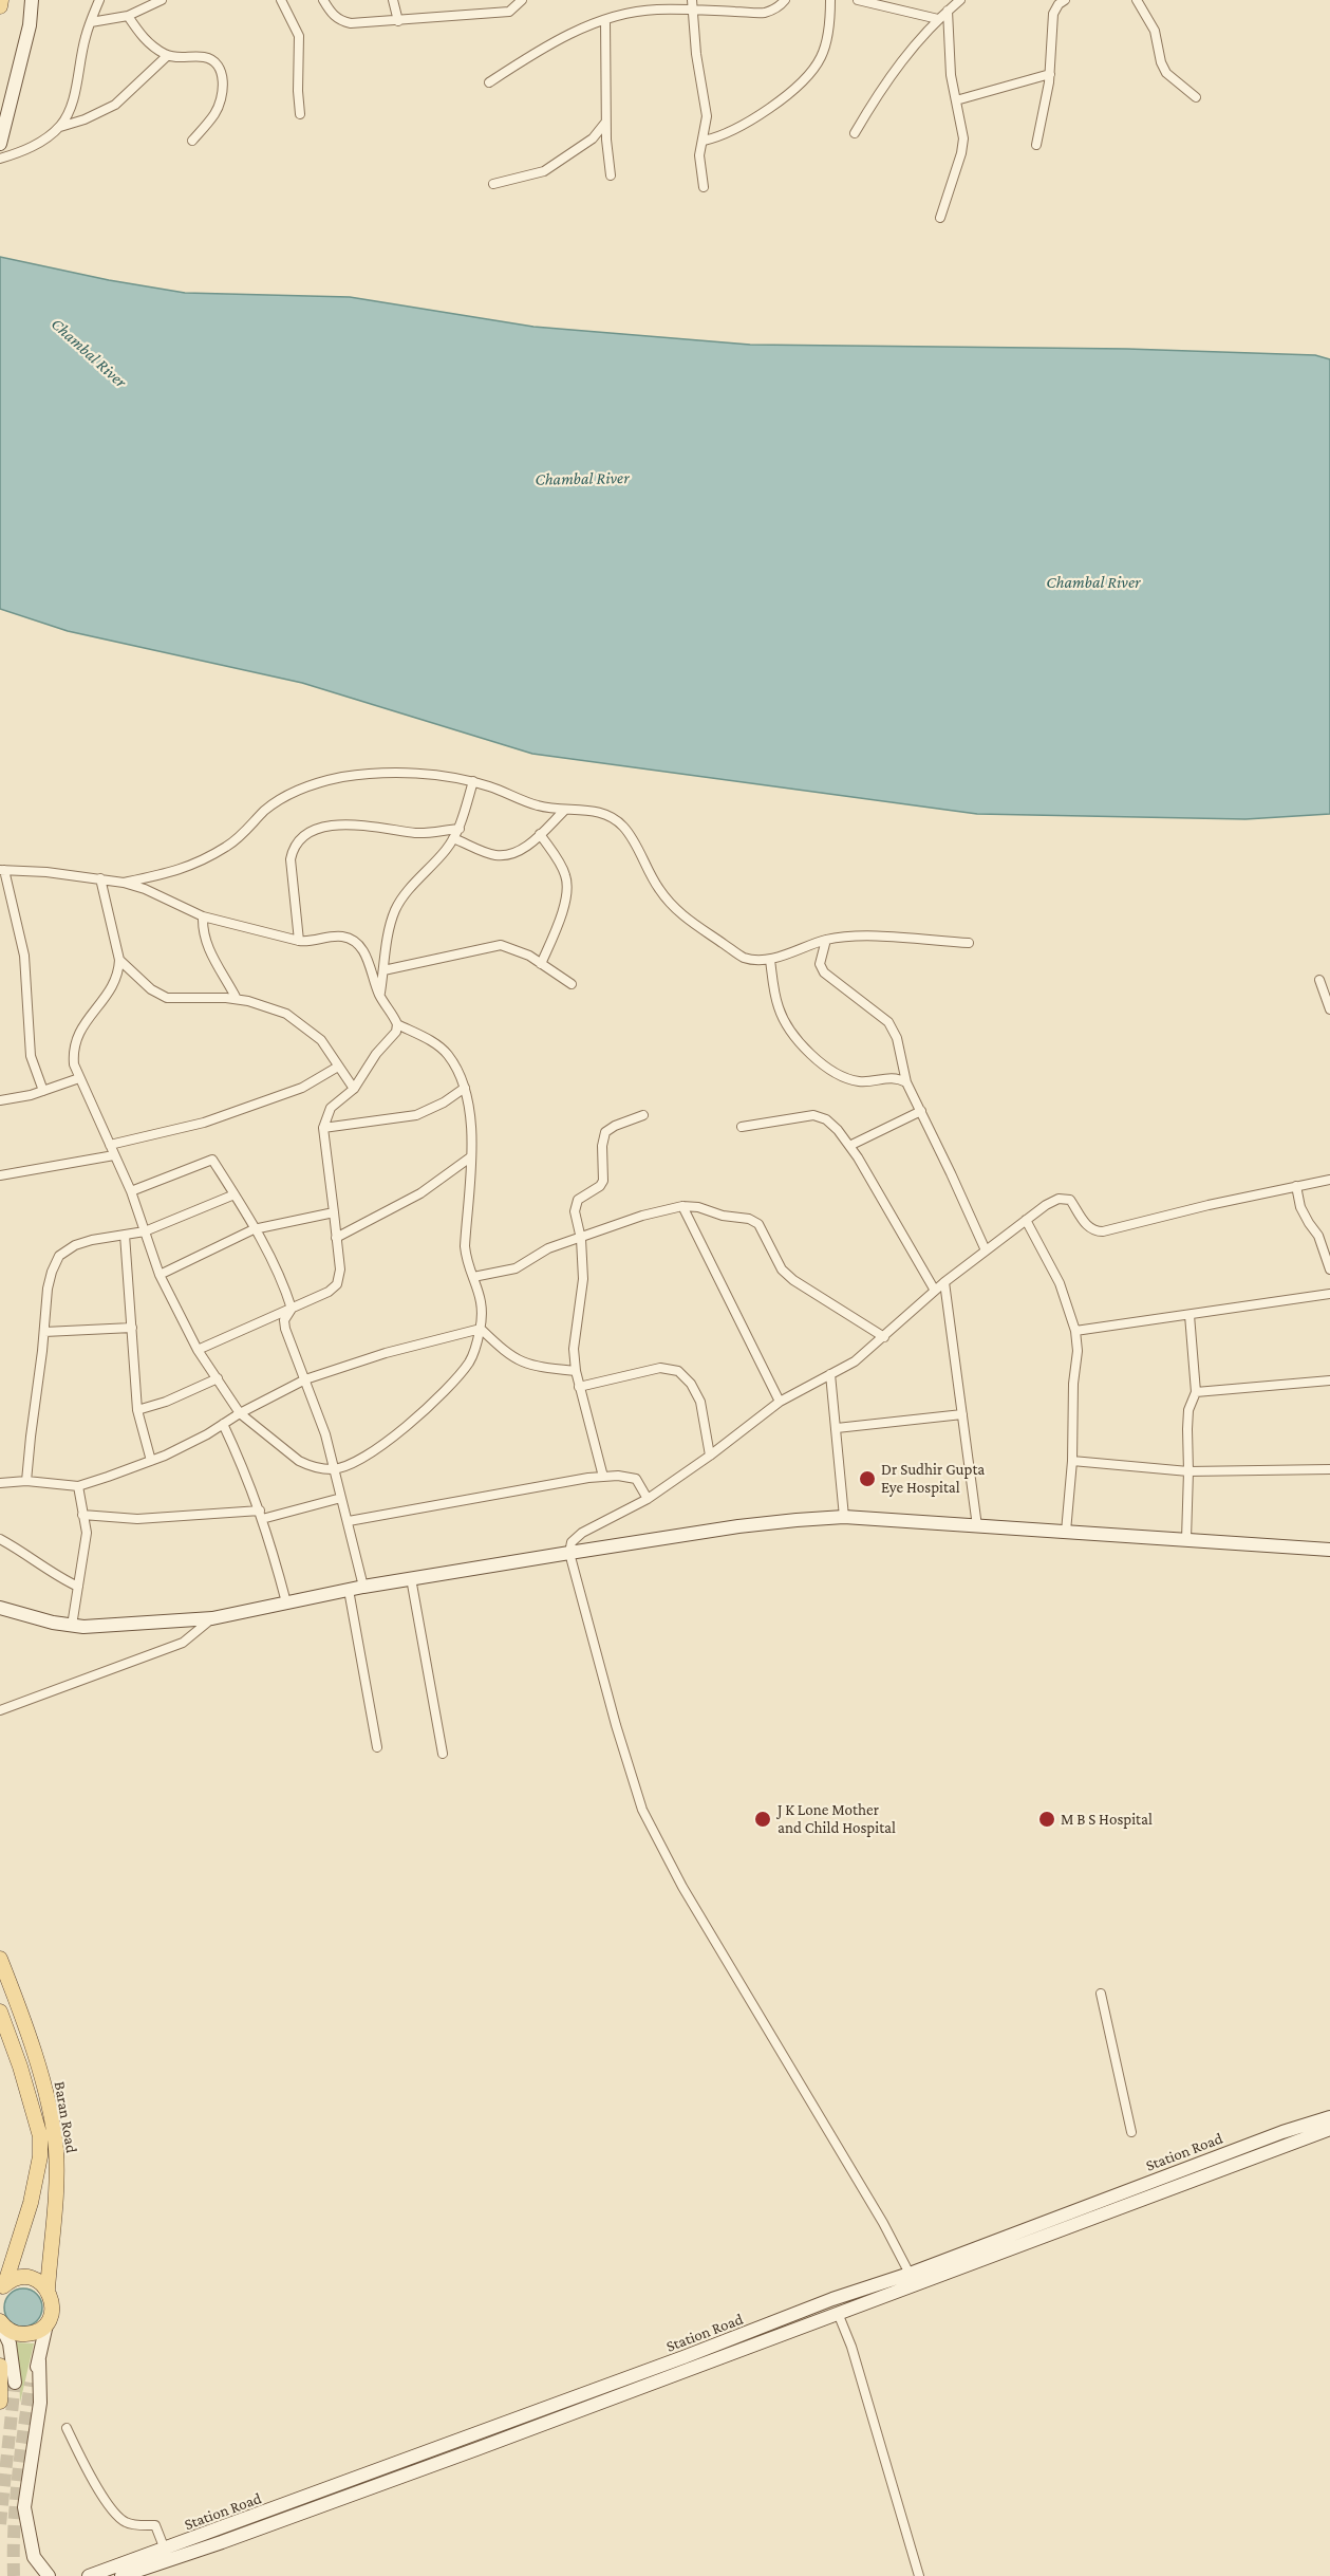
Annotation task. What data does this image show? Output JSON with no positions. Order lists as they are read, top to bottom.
{
  "streets": {
    "main road": ["Baran Road"],
    "street": ["Station Road"]
  },
  "water": ["Chambal River"],
  "places": ["Dr Sudhir Gupta Eye Hospital", "J K Lone Mother and Child Hospital", "M B S Hospital"]
}
